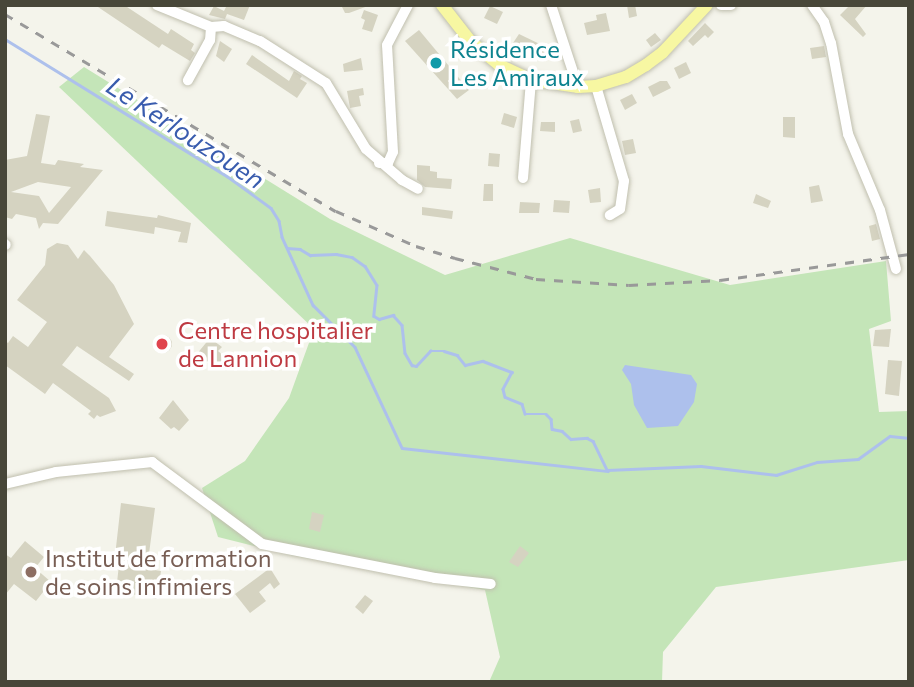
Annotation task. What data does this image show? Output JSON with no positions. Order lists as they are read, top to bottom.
{
  "water": ["Le Kerlouzouen"],
  "places": ["Résidence Les Amiraux", "Centre hospitalier de Lannion", "Institut de formation de soins infimiers"]
}
